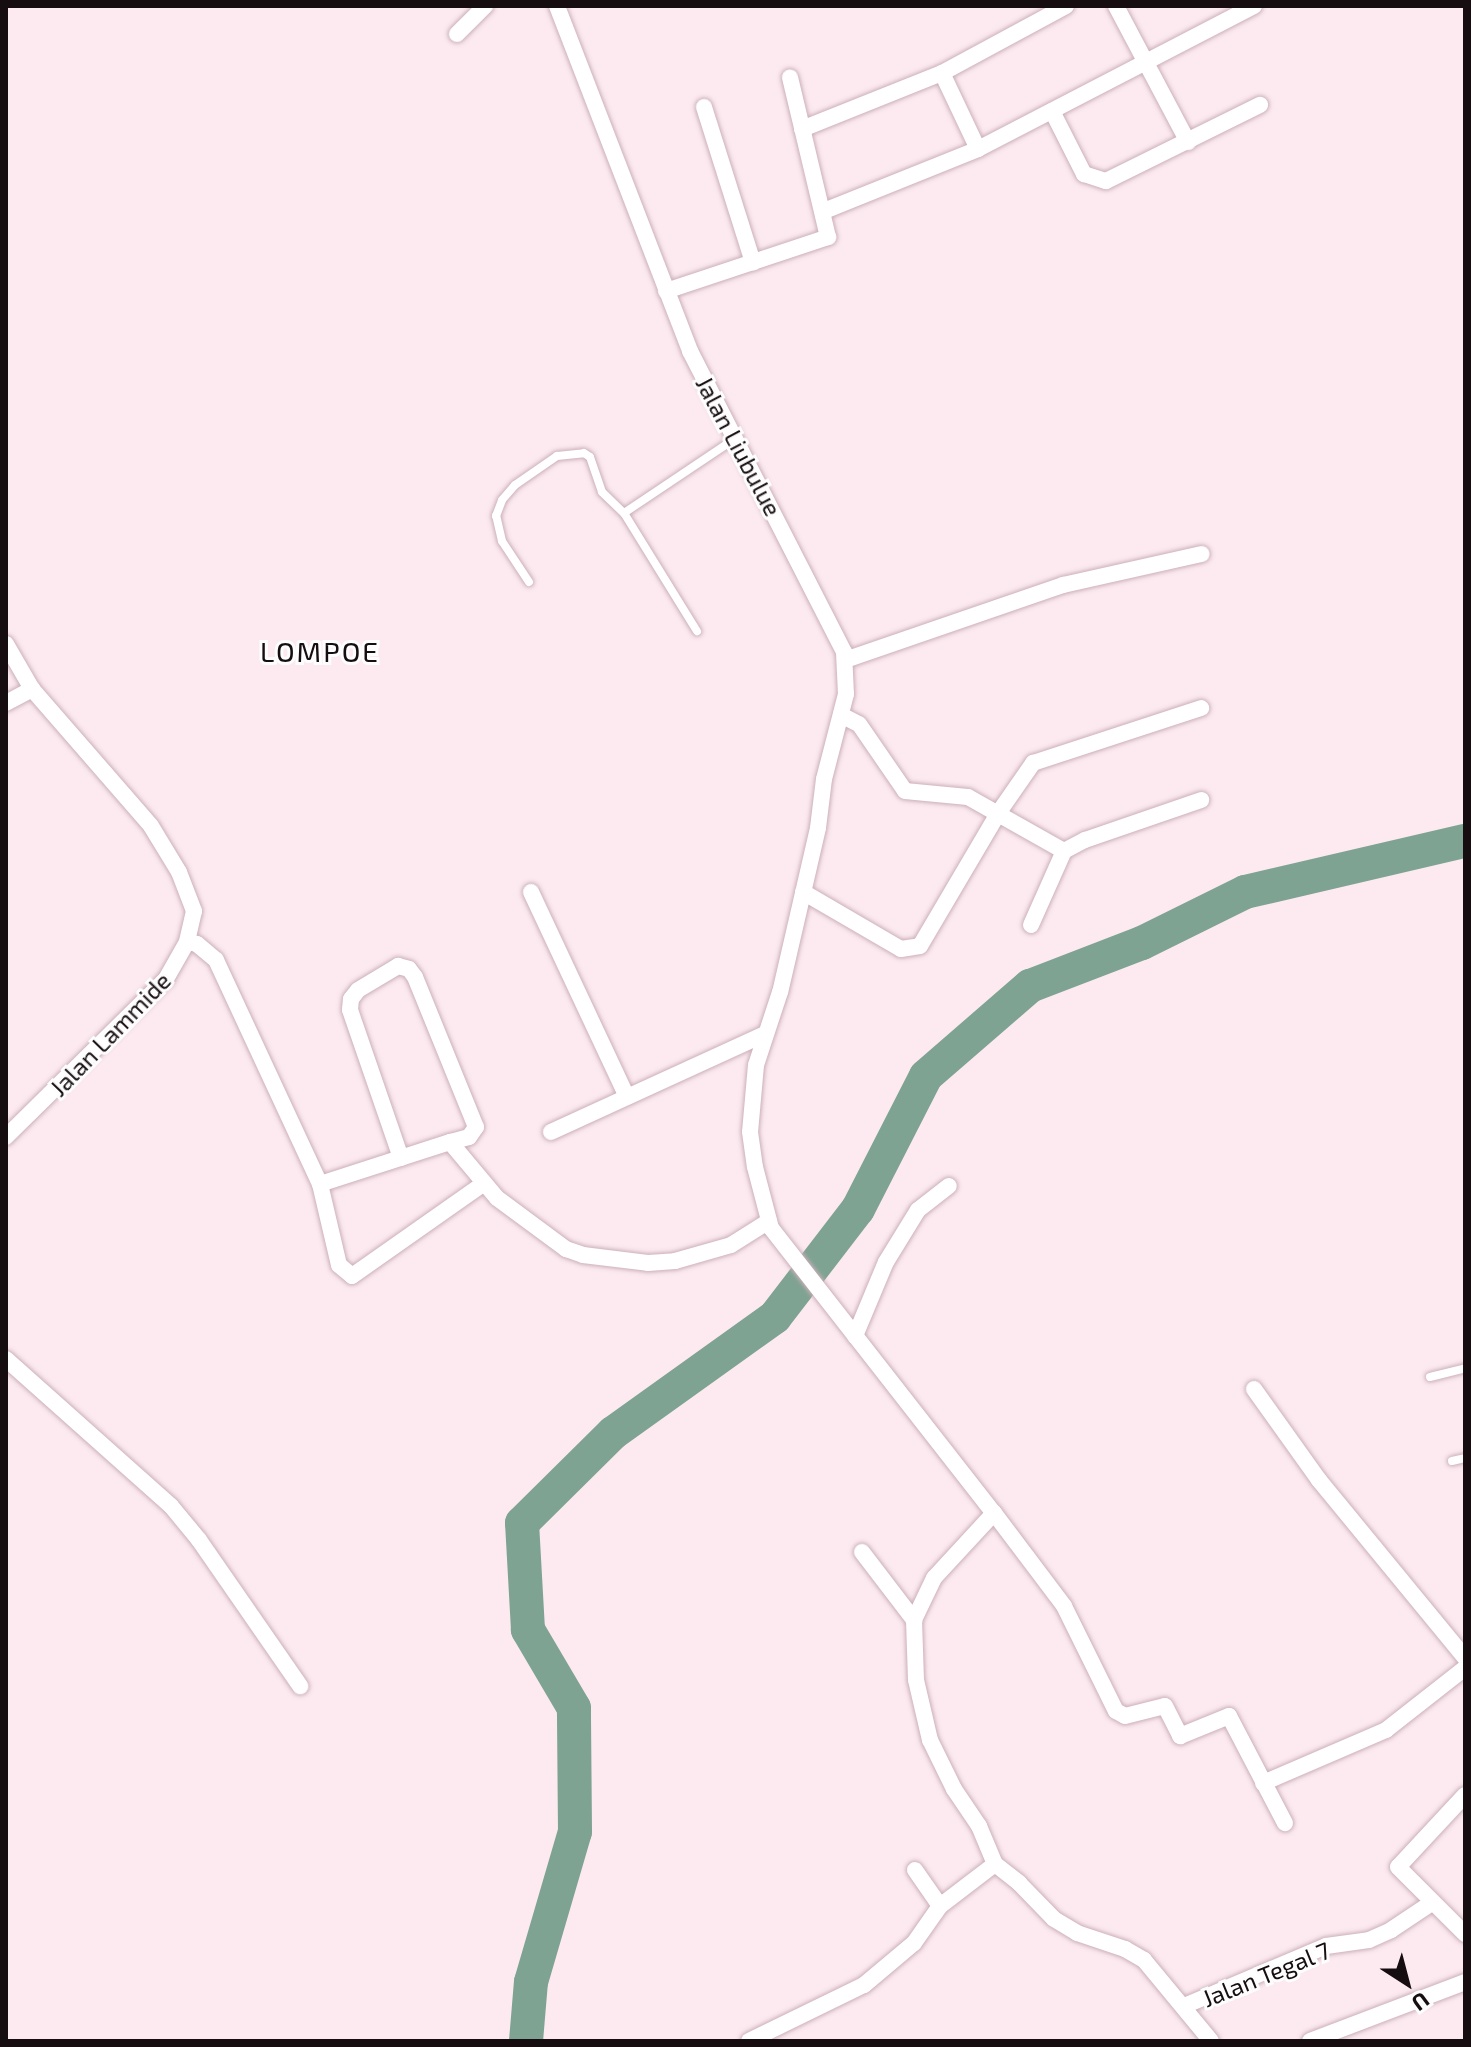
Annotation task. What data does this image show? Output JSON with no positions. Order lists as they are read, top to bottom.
{
  "streets": {
    "street": ["Jalan Liubulue", "Jalan Lammide", "Jalan Tegal 7"]
  },
  "districts": ["LOMPOE"],
  "north": "bottom right"
}
